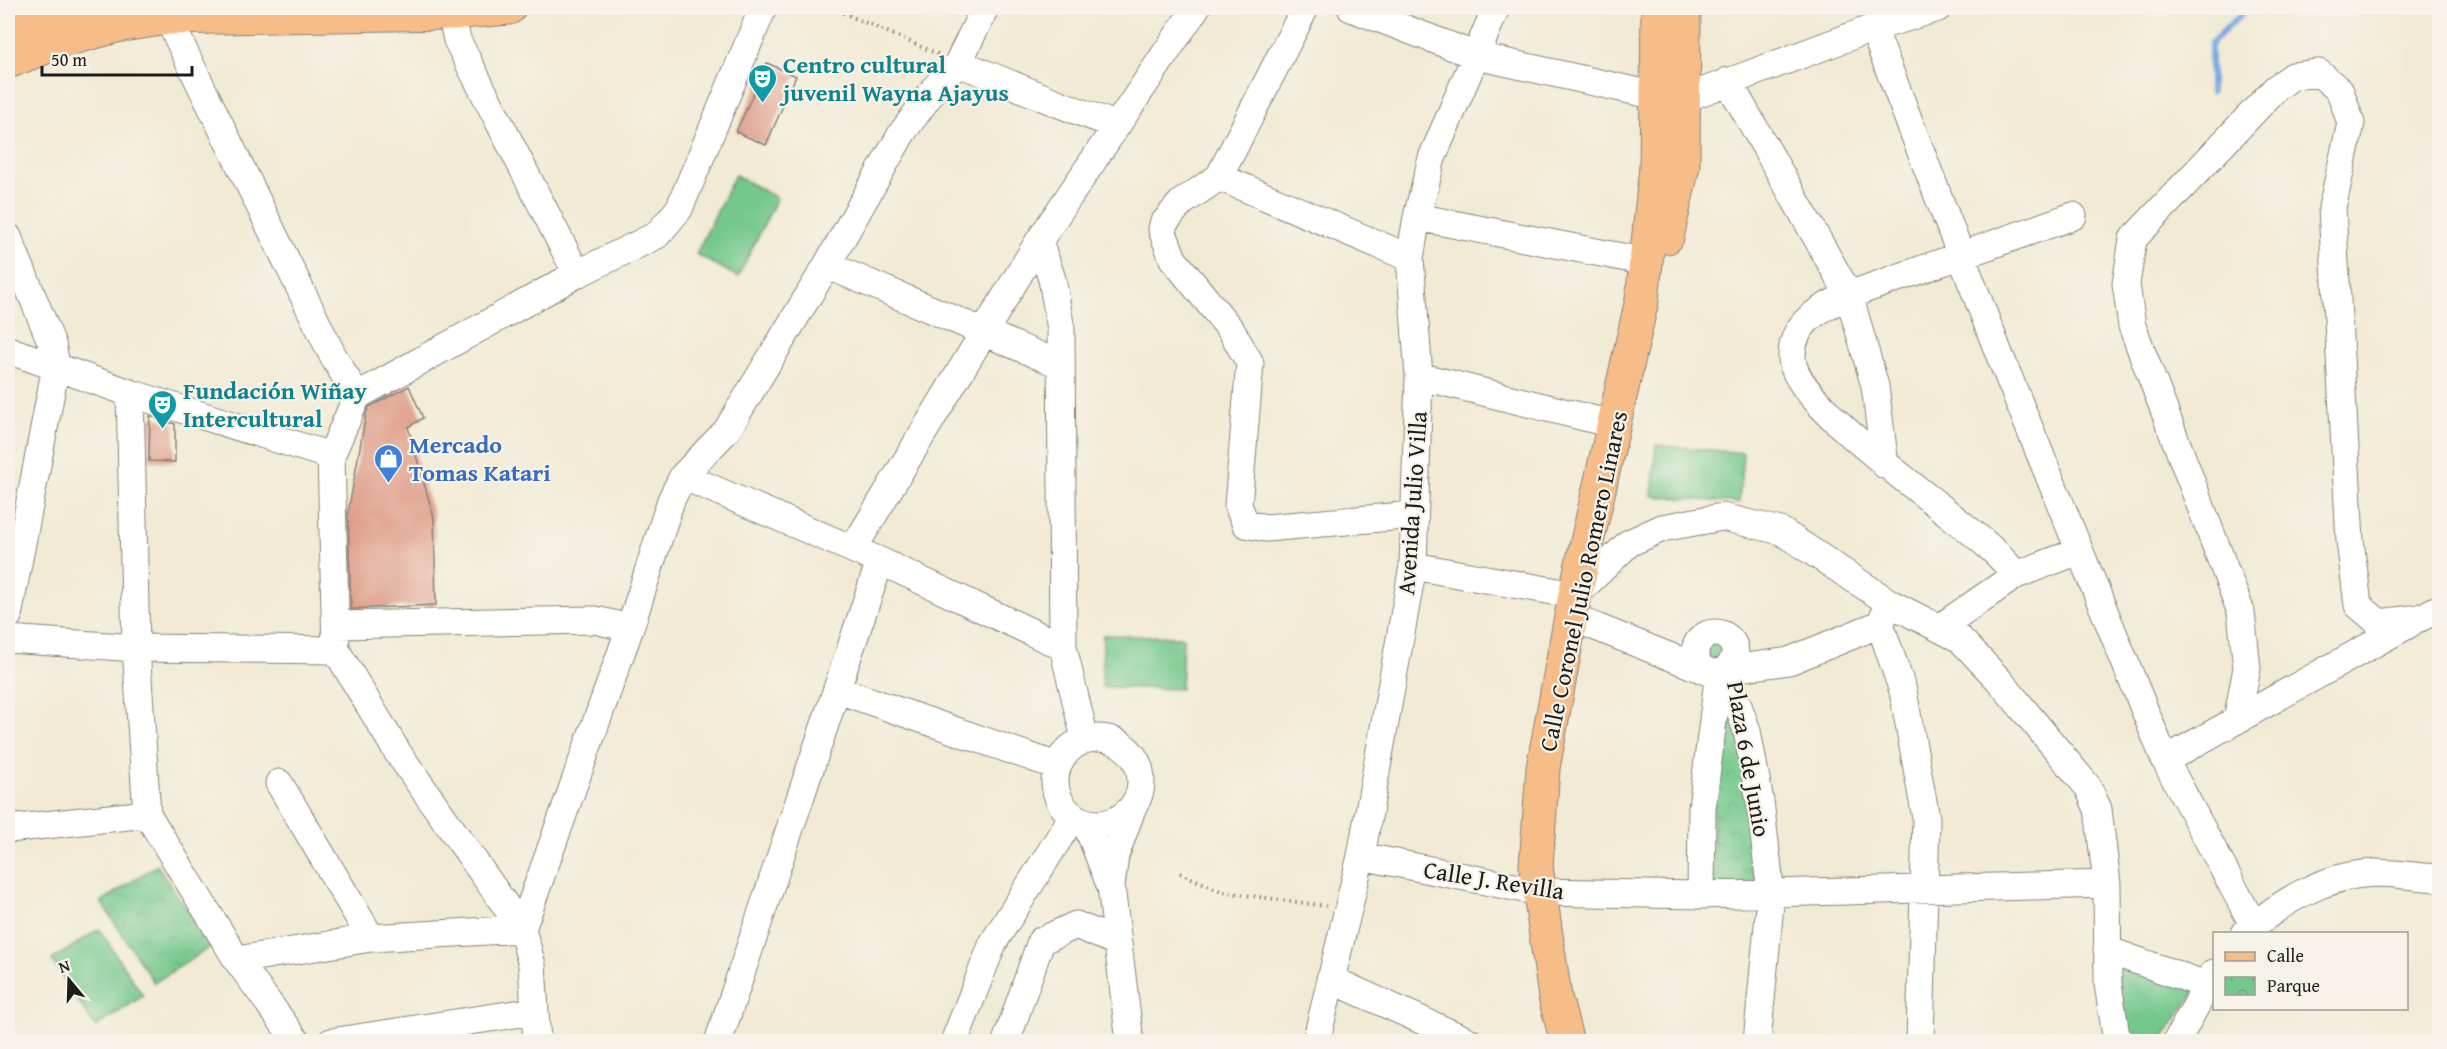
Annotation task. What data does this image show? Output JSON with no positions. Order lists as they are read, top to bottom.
{
  "streets": {
    "main road": ["Calle Coronel Julio Romero Linares"],
    "street": ["Avenida Julio Villa", "Plaza 6 de Junio", "Calle J. Revilla"]
  },
  "crossings": [
    ["Avenida Julio Villa", "Calle J. Revilla"],
    ["Calle Coronel Julio Romero Linares", "Calle J. Revilla"],
    ["Plaza 6 de Junio", "Calle J. Revilla"]
  ],
  "places": {
    "theatre": ["Centro cultural juvenil Wayna Ajayus", "Fundación Wiñay Intercultural"],
    "shop": ["Mercado Tomas Katari"]
  },
  "legend": ["Calle", "Parque"],
  "scale_bar": "50 m",
  "north": "top"
}
